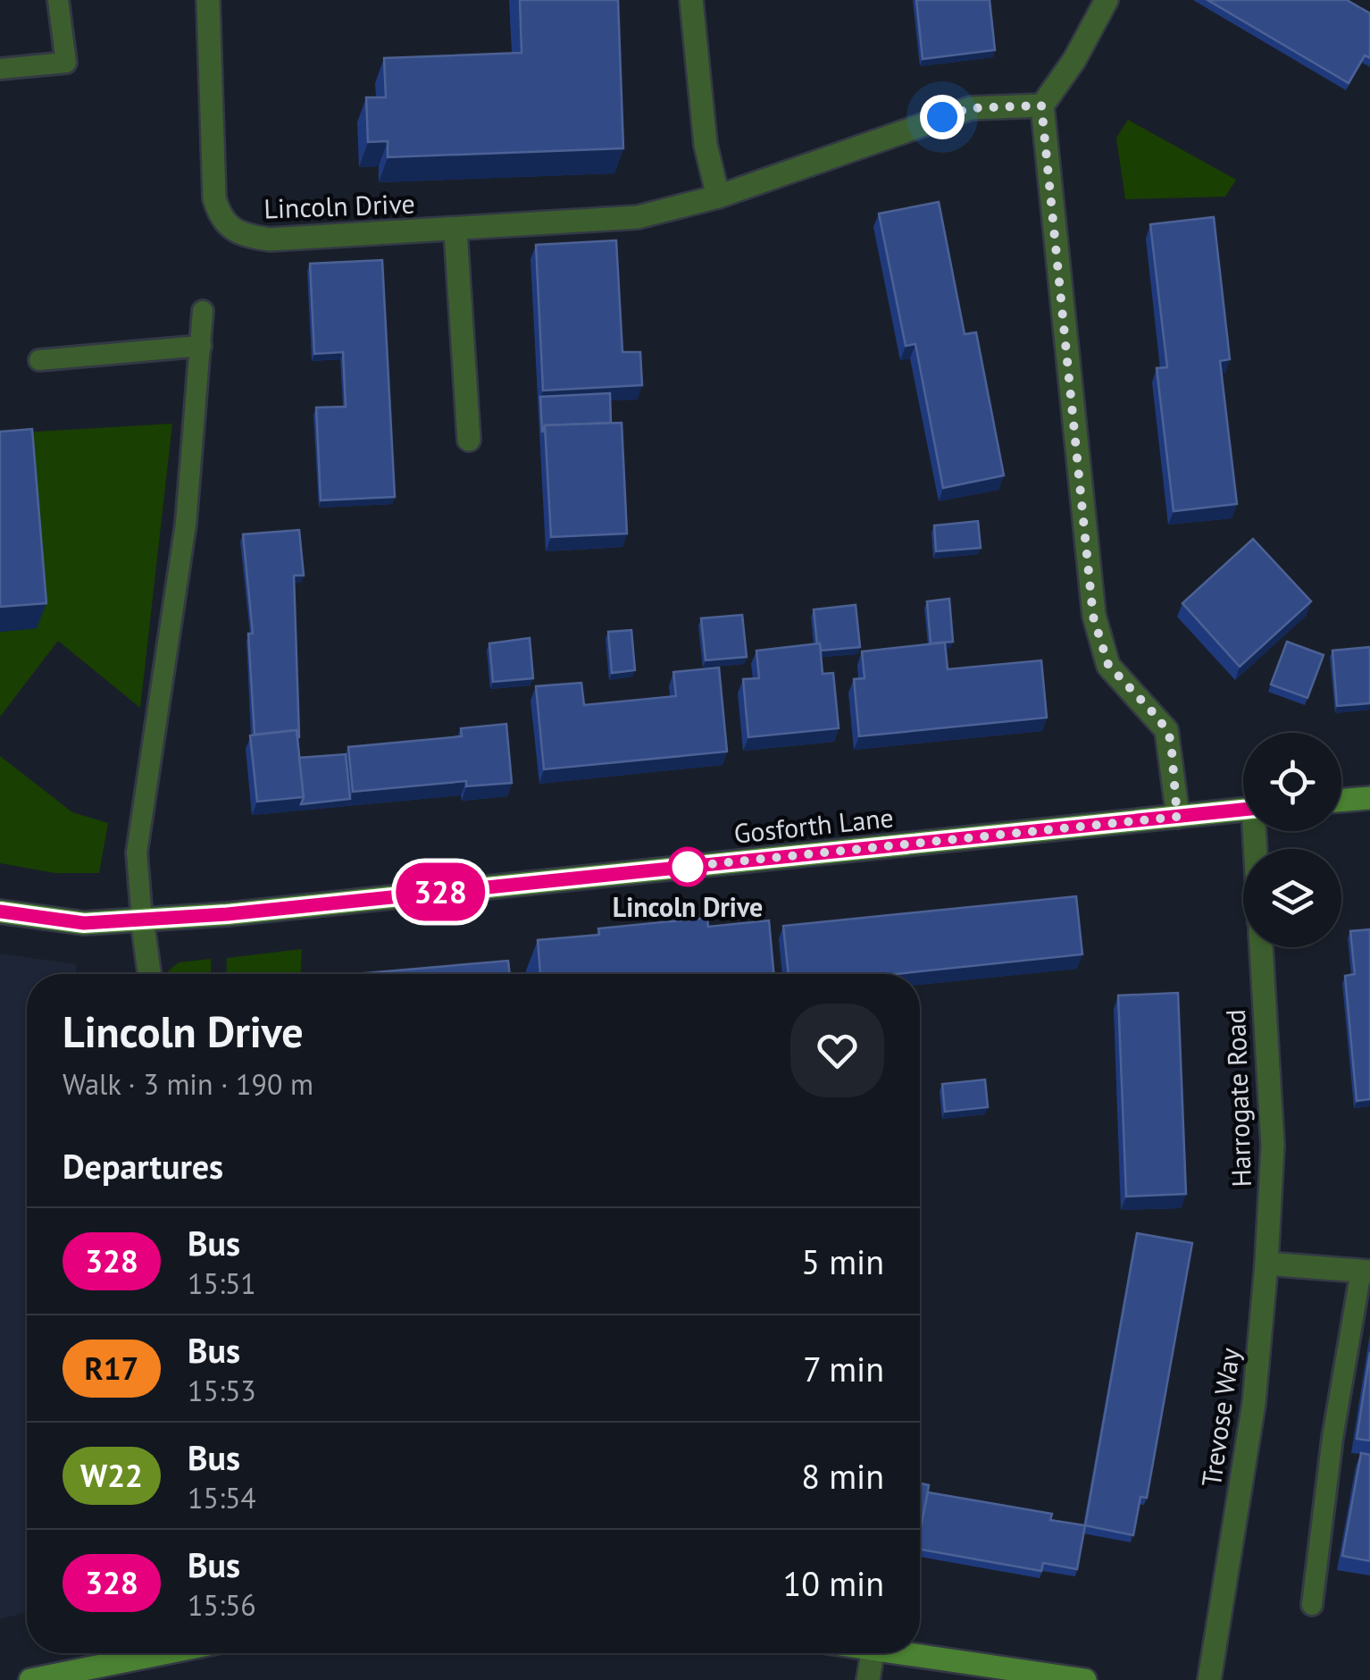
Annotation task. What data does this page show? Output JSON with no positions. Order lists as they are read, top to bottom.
{
  "streets": {
    "street": [
      "Lincoln Drive",
      "Gosforth Lane",
      "Harrogate Road",
      "Trevose Way"
    ]
  },
  "crossings": [
    ["Harrogate Road", "Trevose Way"]
  ],
  "places": ["Lincoln Drive"],
  "lines": ["bus line 328"],
  "page": {
    "on_map": "328",
    "heading": [
      ["Lincoln Drive", "Walk · 3 min · 190 m"],
      "Departures"
    ],
    "list": [
      {
        "mark": "328",
        "name": "Bus",
        "note": "15:51",
        "value": "5 min"
      },
      {
        "mark": "R17",
        "name": "Bus",
        "note": "15:53",
        "value": "7 min"
      },
      {
        "mark": "W22",
        "name": "Bus",
        "note": "15:54",
        "value": "8 min"
      },
      {
        "mark": "328",
        "name": "Bus",
        "note": "15:56",
        "value": "10 min"
      }
    ]
  }
}
